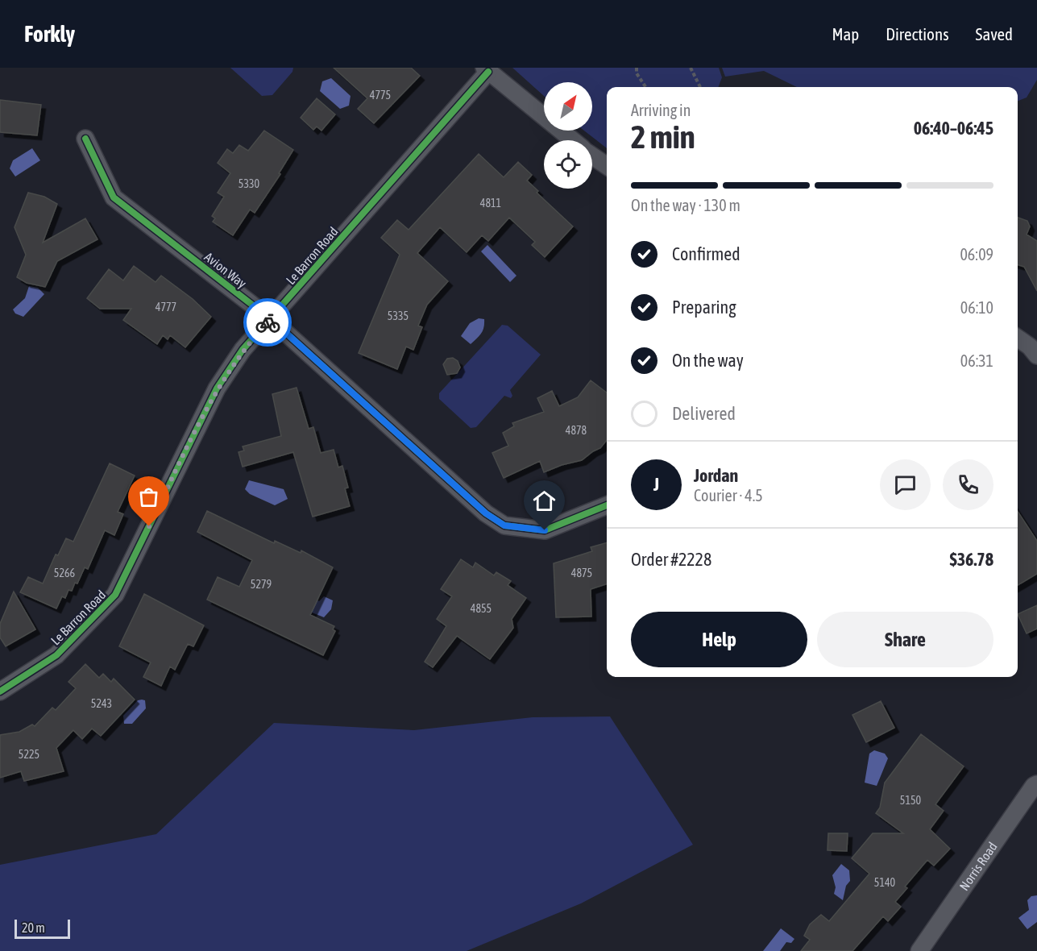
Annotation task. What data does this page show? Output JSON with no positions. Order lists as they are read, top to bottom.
{
  "streets": {
    "street": ["Le Barron Road", "Avion Way", "Norris Road"]
  },
  "crossings": [
    ["Le Barron Road", "Avion Way"]
  ],
  "house_numbers": [
    "4775",
    "5330",
    "4811",
    "4777",
    "5335",
    "4878",
    "5266",
    "4875",
    "5279",
    "4855",
    "5243",
    "5225",
    "5150",
    "5140"
  ],
  "scale_bar": "20 m",
  "north": "top right",
  "page": {
    "header": "Forkly",
    "nav": ["Map", "Directions", "Saved"],
    "heading": ["2 min", "Arriving in", "06:40–06:45"],
    "panel": [
      "Jordan",
      "Courier · 4.5",
      "Order #2228",
      "$36.78"
    ],
    "bar": "On the way · 130 m",
    "list": [
      ["Confirmed", "06:09"],
      ["Preparing", "06:10"],
      ["On the way", "06:31"],
      "Delivered"
    ],
    "round": "J",
    "buttons": ["Help", "Share"],
    "scale": "20 m"
  }
}
